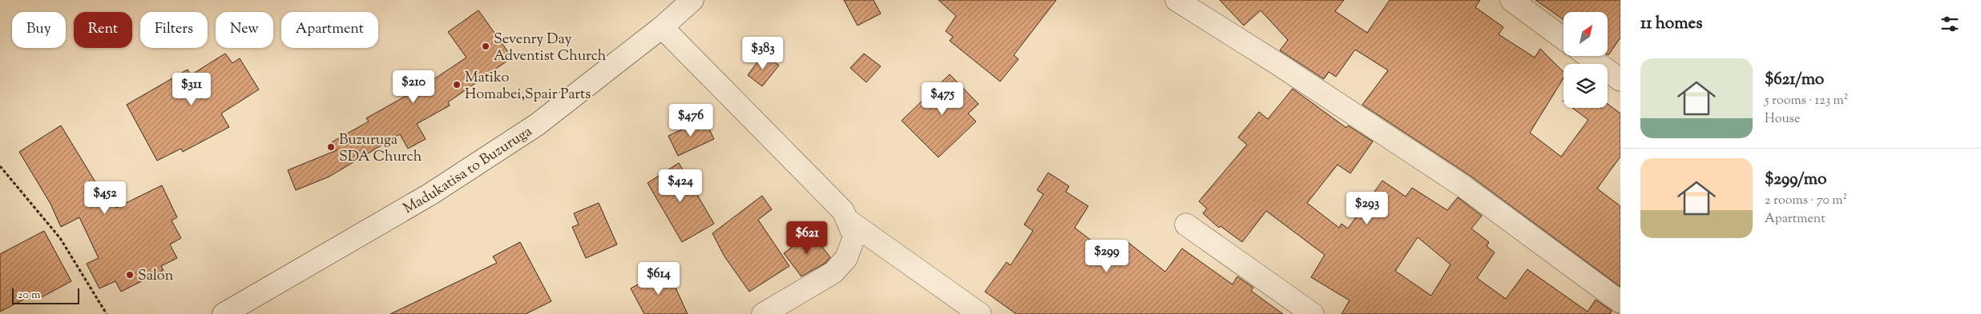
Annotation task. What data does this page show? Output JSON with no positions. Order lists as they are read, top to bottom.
{
  "streets": {
    "street": ["Madukatisa to Buzuruga"]
  },
  "places": [
    "Sevenry Day Adventist Church",
    "Matiko Homabei,Spair Parts",
    "Buzuruga SDA Church",
    "Salon"
  ],
  "scale_bar": "20 m",
  "north": "top right",
  "page": {
    "heading": "11 homes",
    "chip": [
      "Buy",
      "Rent",
      "Filters",
      "New",
      "Apartment"
    ],
    "price": [
      "$383",
      "$210",
      "$311",
      "$475",
      "$476",
      "$424",
      "$452",
      "$293",
      "$621",
      "$299",
      "$614"
    ],
    "list": [
      {
        "name": "$621/mo",
        "note": "5 rooms · 123 m² · House"
      },
      {
        "name": "$299/mo",
        "note": "2 rooms · 70 m² · Apartment"
      }
    ],
    "scale": "20 m"
  }
}
